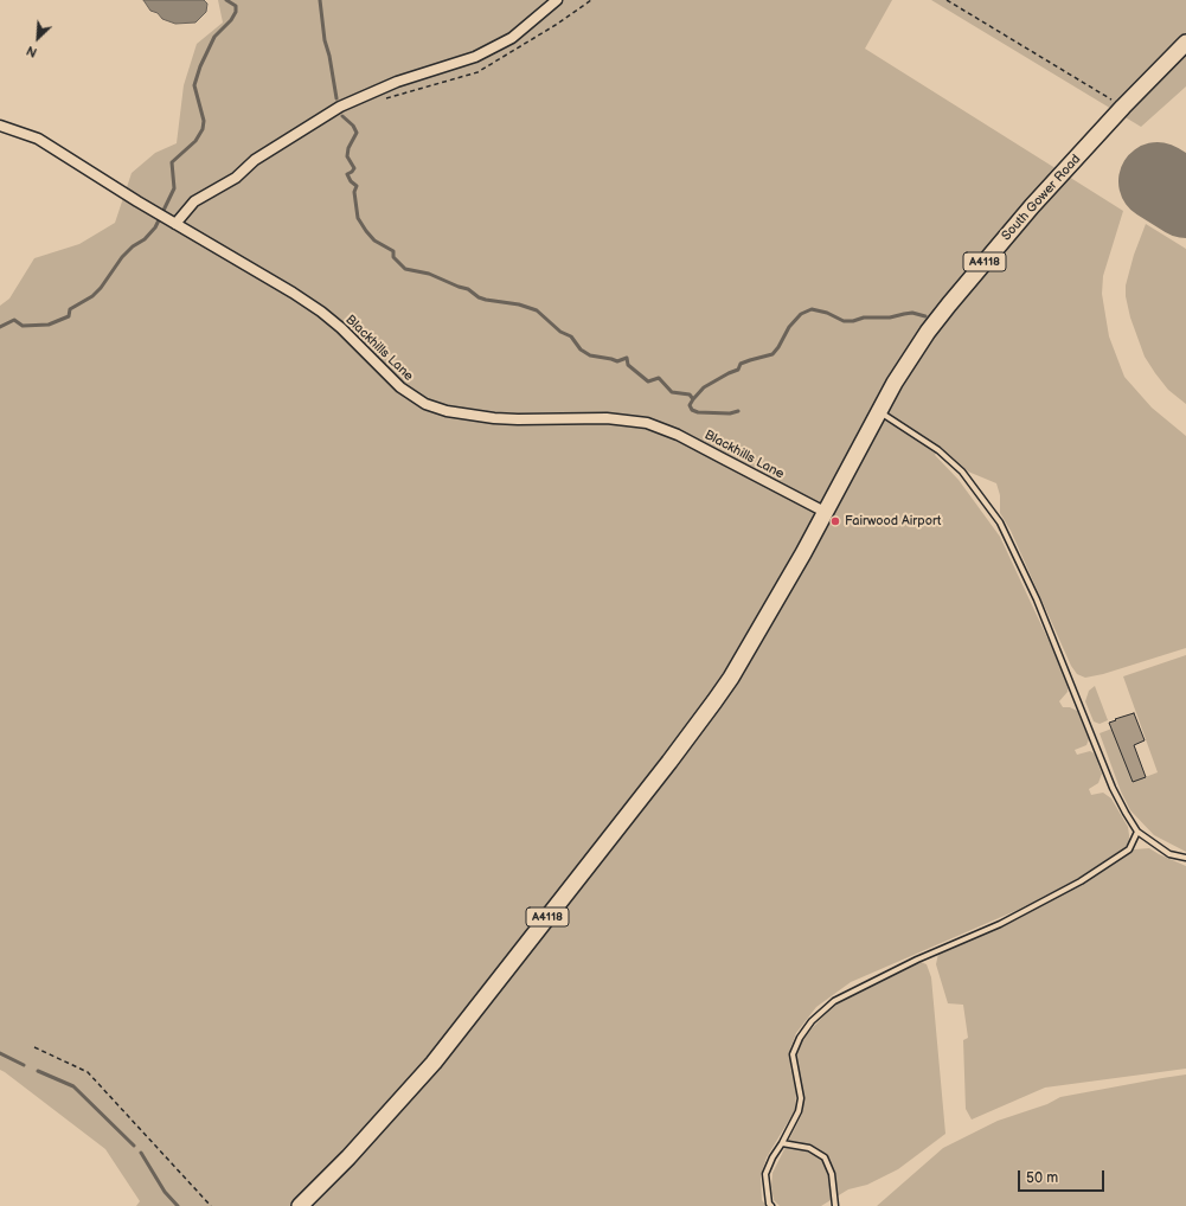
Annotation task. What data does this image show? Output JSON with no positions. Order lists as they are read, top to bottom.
{
  "streets": {
    "main road": ["South Gower Road", "A4118"],
    "street": ["Blackhills Lane"]
  },
  "crossings": [
    ["South Gower Road", "A4118"],
    ["South Gower Road", "Blackhills Lane"],
    ["A4118", "Blackhills Lane"]
  ],
  "places": ["Fairwood Airport"],
  "scale_bar": "50 m",
  "north": "bottom left"
}
